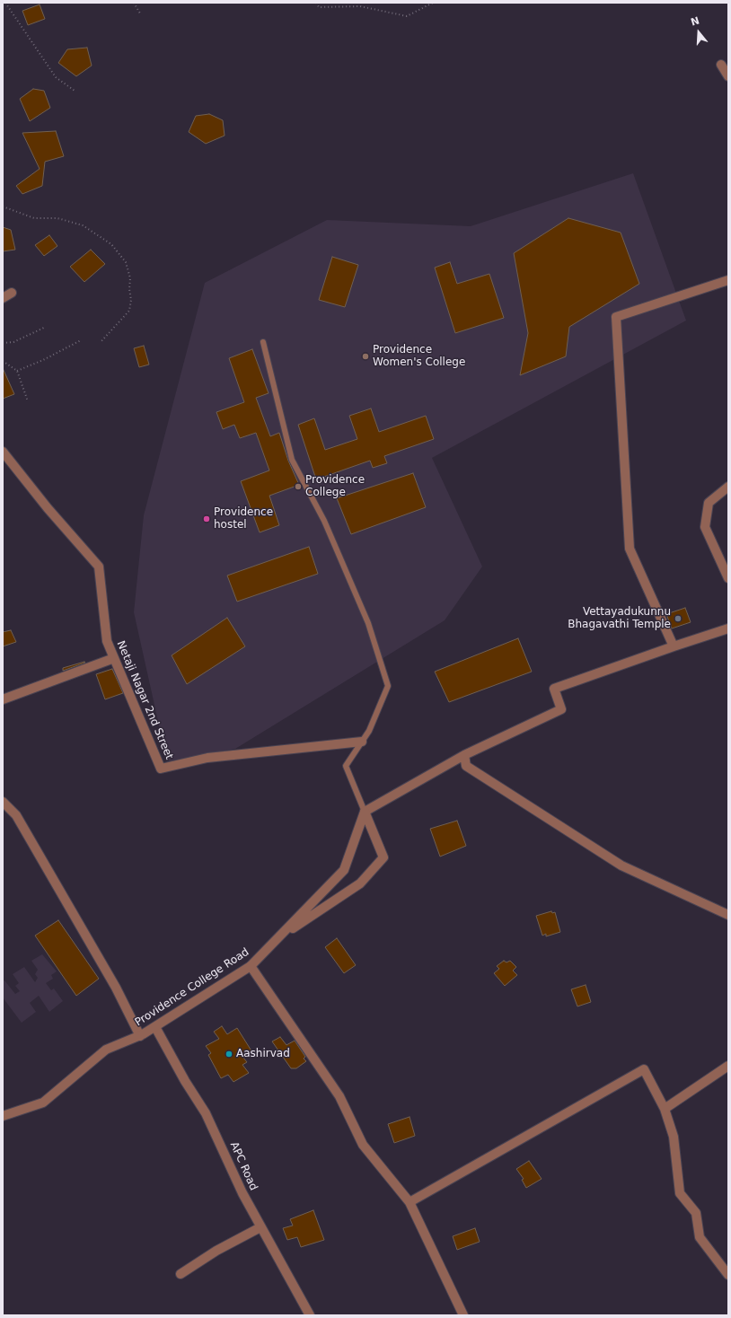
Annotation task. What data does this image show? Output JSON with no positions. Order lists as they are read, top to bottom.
{
  "streets": {
    "street": ["Netaji Nagar 2nd Street", "Providence College Road", "APC Road"]
  },
  "crossings": [
    ["Netaji Nagar 2nd Street", "Providence College Road"],
    ["Providence College Road", "APC Road"]
  ],
  "places": [
    "Providence Women's College",
    "Providence College",
    "Providence hostel",
    "Vettayadukunnu Bhagavathi Temple",
    "Aashirvad"
  ],
  "north": "top"
}
